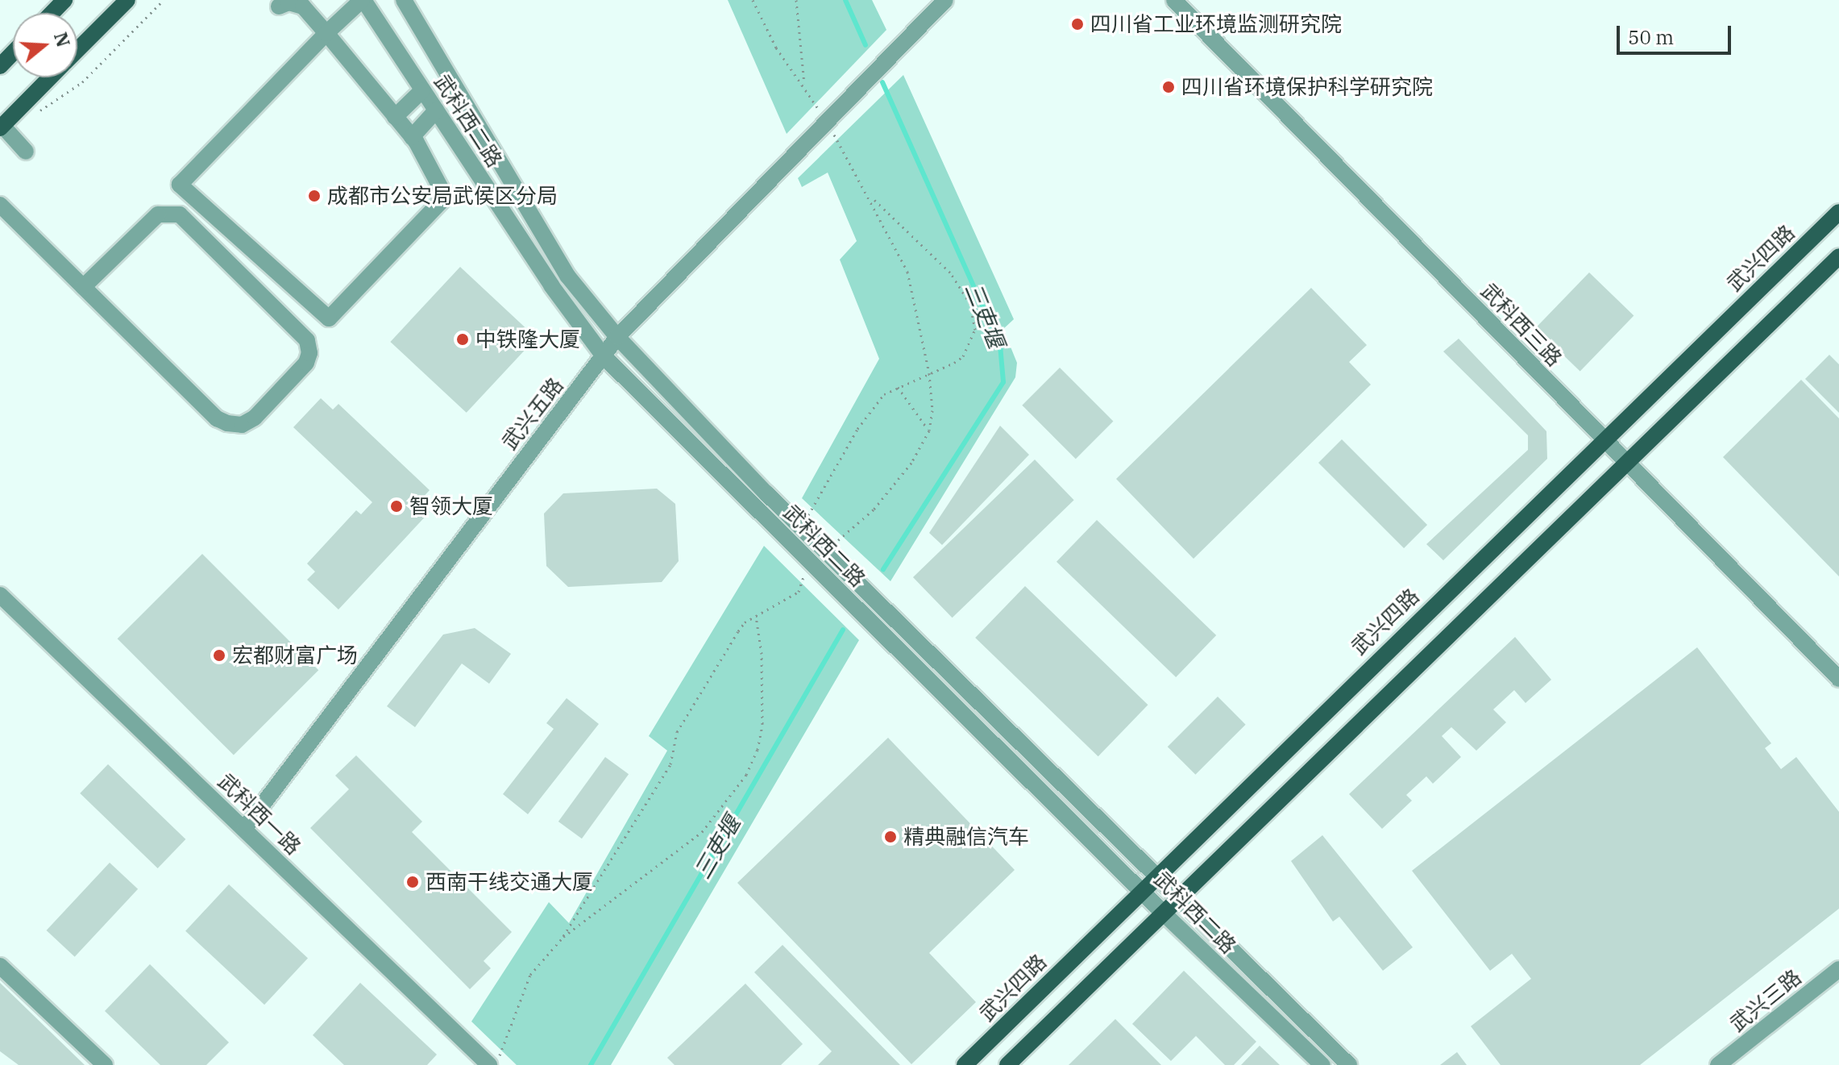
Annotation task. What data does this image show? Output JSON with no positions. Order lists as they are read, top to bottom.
{
  "streets": {
    "main road": ["武兴四路"],
    "street": [
      "武科西二路",
      "武科西三路",
      "武兴五路",
      "武科西一路",
      "武兴三路"
    ]
  },
  "crossings": [
    ["武科西二路", "武兴四路"],
    ["武科西二路", "武兴五路"],
    ["武兴四路", "武科西三路"],
    ["武兴五路", "武科西一路"]
  ],
  "water": ["三吏堰"],
  "places": [
    "四川省工业环境监测研究院",
    "四川省环境保护科学研究院",
    "成都市公安局武侯区分局",
    "中铁隆大厦",
    "智领大厦",
    "宏都财富广场",
    "精典融信汽车",
    "西南干线交通大厦"
  ],
  "scale_bar": "50 m",
  "north": "right"
}
